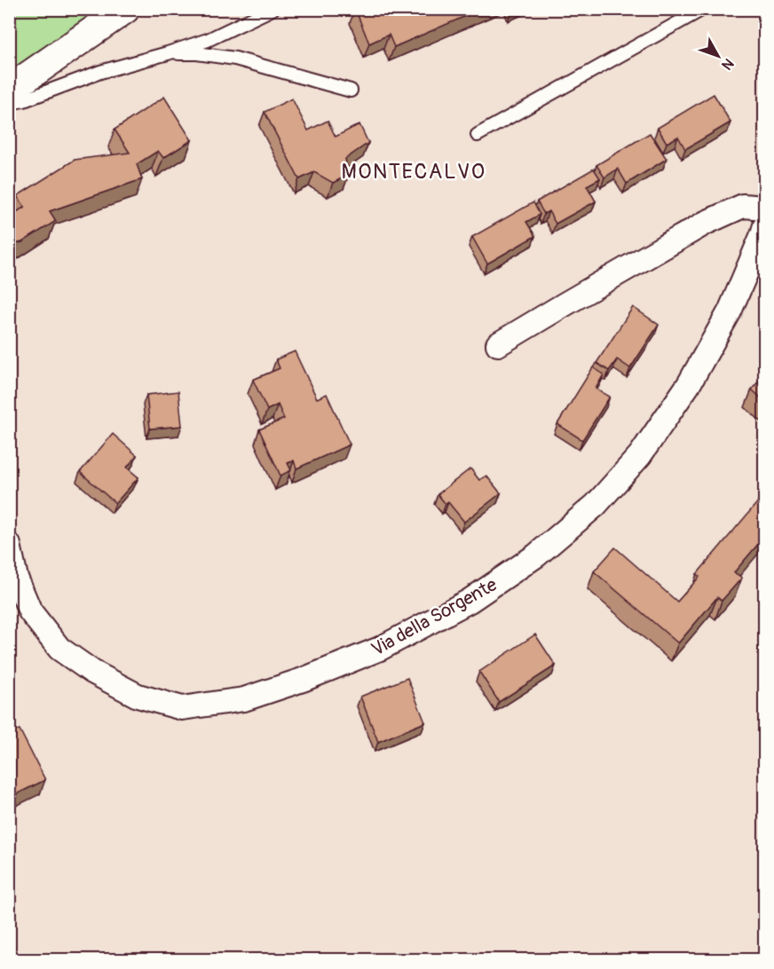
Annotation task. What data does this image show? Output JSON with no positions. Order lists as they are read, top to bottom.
{
  "streets": {
    "street": ["Via della Sorgente"]
  },
  "districts": ["MONTECALVO"],
  "north": "bottom right"
}
